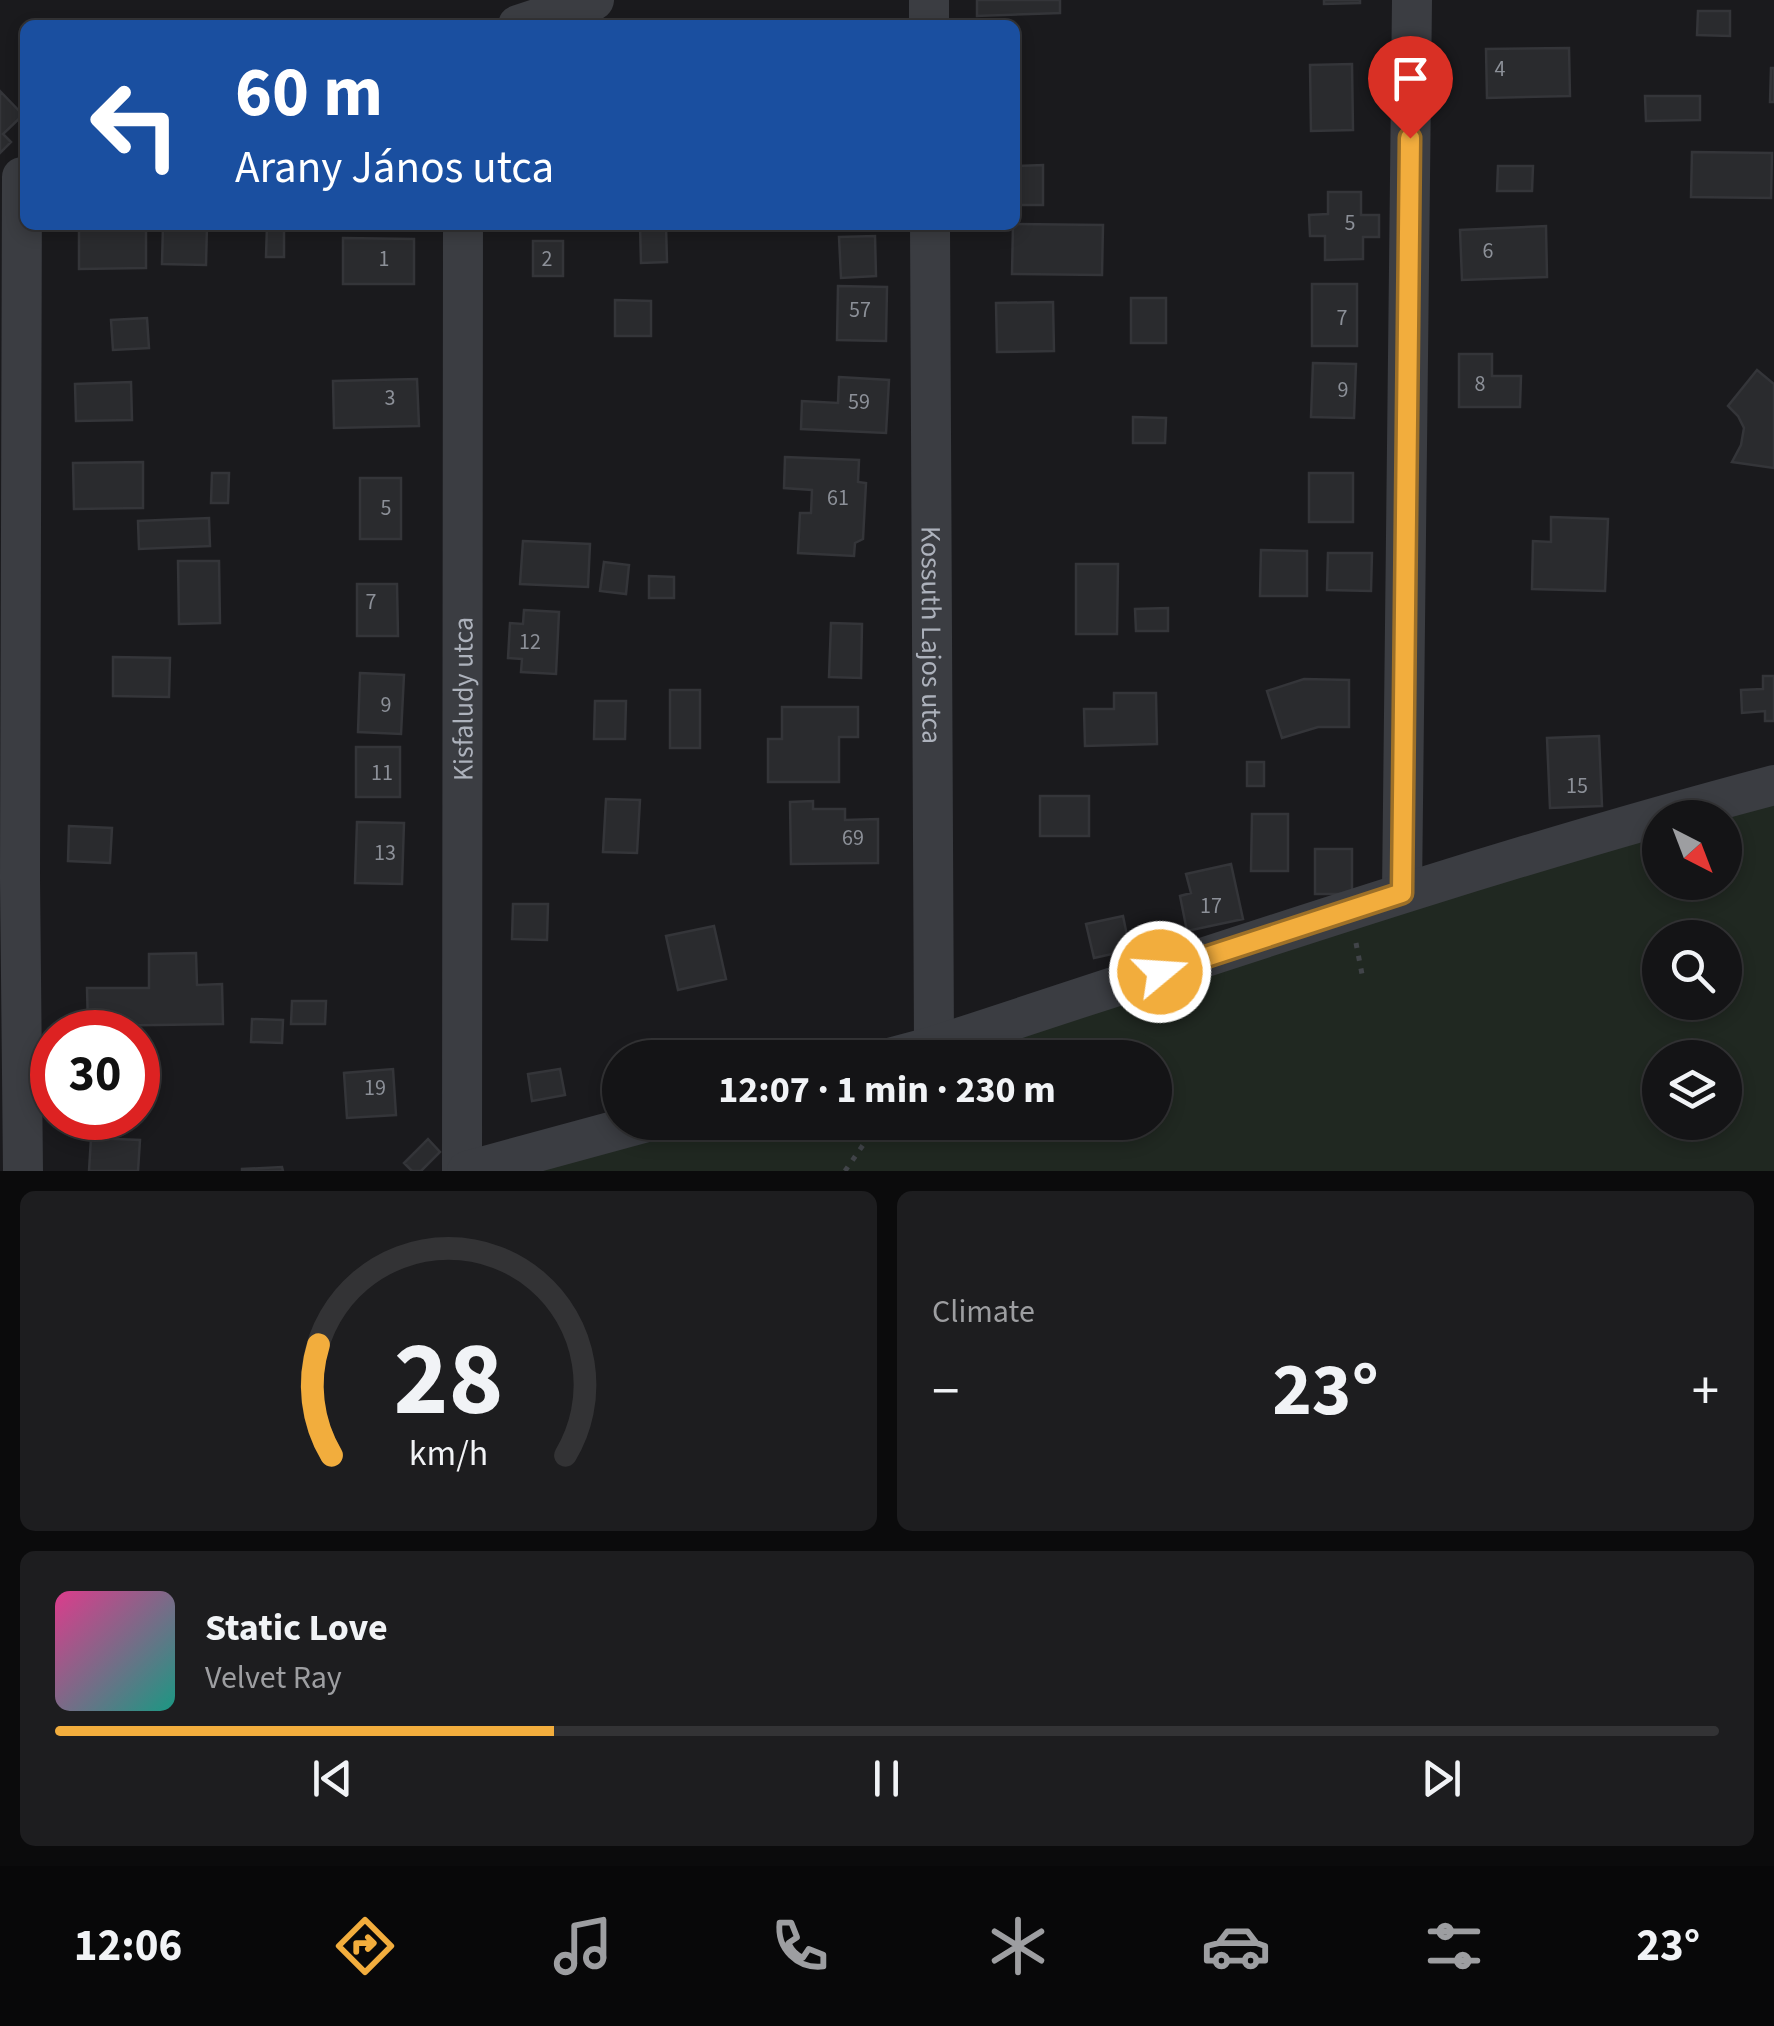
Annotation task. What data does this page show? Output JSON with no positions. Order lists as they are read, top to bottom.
{
  "streets": {
    "street": ["Kossuth Lajos utca", "Kisfaludy utca"]
  },
  "house_numbers": [
    "4",
    "5",
    "6",
    "1",
    "2",
    "57",
    "7",
    "8",
    "9",
    "3",
    "59",
    "61",
    "5",
    "7",
    "12",
    "9",
    "11",
    "15",
    "69",
    "13",
    "17",
    "19"
  ],
  "north": "bottom right",
  "page": {
    "turn": ["60 m", "Arany János utca"],
    "limit": "30",
    "trip": "12:07 · 1 min · 230 m",
    "tile": "Climate",
    "heat": ["−", "23°", "+"],
    "song": ["Static Love", "Velvet Ray"],
    "tabs": ["12:06", "23°"],
    "gauge": ["28", "km/h"]
  }
}
